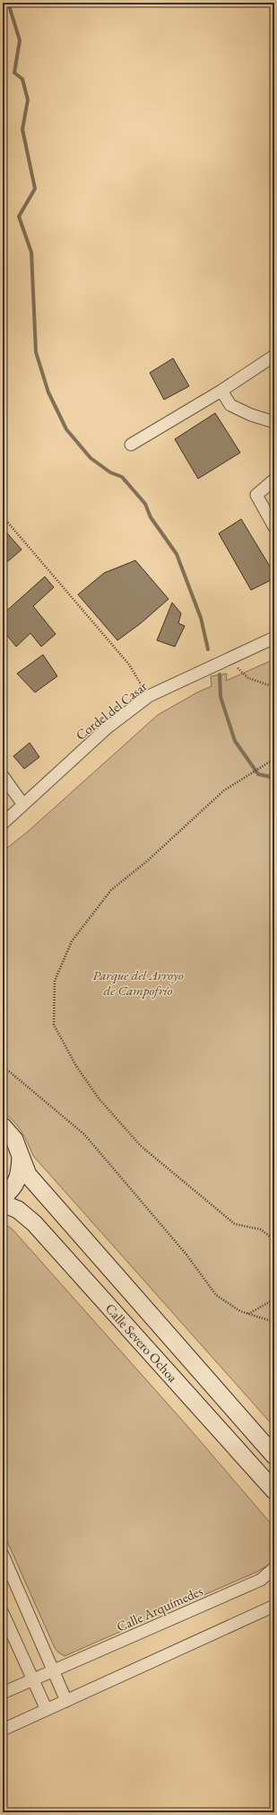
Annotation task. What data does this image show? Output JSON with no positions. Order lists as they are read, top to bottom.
{
  "streets": {
    "main road": ["Calle Severo Ochoa"],
    "street": ["Cordel del Casar", "Calle Arquímedes"]
  },
  "parks": ["Parque del Arroyo de Campofrío"]
}
